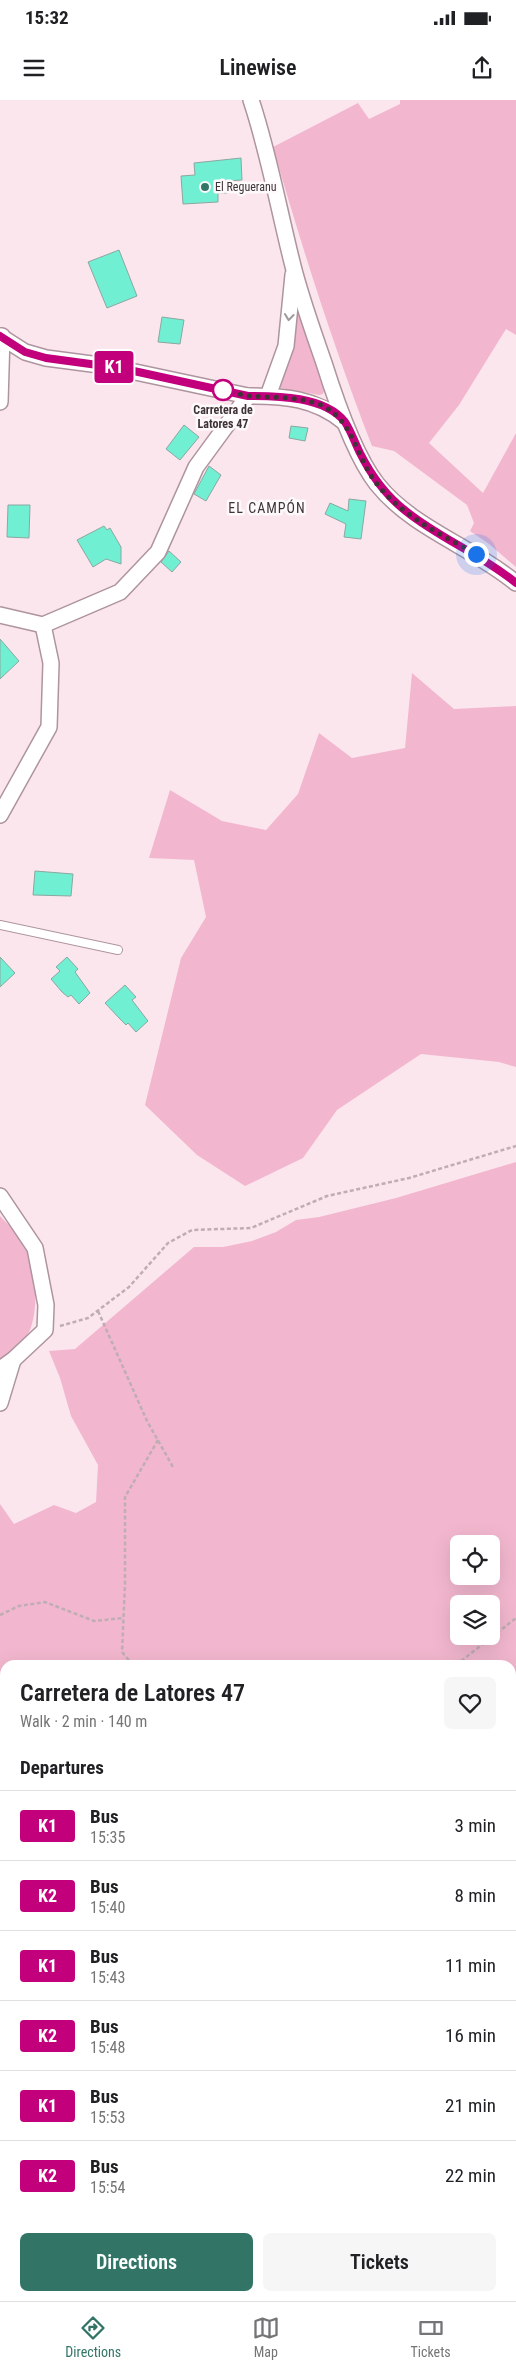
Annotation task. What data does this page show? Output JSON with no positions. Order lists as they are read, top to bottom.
{
  "districts": ["EL CAMPÓN"],
  "places": ["El Regueranu", "Carretera de Latores 47"],
  "lines": ["bus line K1"],
  "page": {
    "status": "15:32",
    "header": "Linewise",
    "on_map": "K1",
    "heading": [
      ["Carretera de Latores 47", "Walk · 2 min · 140 m"],
      "Departures"
    ],
    "list": [
      {
        "mark": "K1",
        "name": "Bus",
        "note": "15:35",
        "value": "3 min"
      },
      {
        "mark": "K2",
        "name": "Bus",
        "note": "15:40",
        "value": "8 min"
      },
      {
        "mark": "K1",
        "name": "Bus",
        "note": "15:43",
        "value": "11 min"
      },
      {
        "mark": "K2",
        "name": "Bus",
        "note": "15:48",
        "value": "16 min"
      },
      {
        "mark": "K1",
        "name": "Bus",
        "note": "15:53",
        "value": "21 min"
      },
      {
        "mark": "K2",
        "name": "Bus",
        "note": "15:54",
        "value": "22 min"
      }
    ],
    "buttons": ["Directions", "Tickets"],
    "tabs": ["Directions", "Map", "Tickets"]
  }
}
